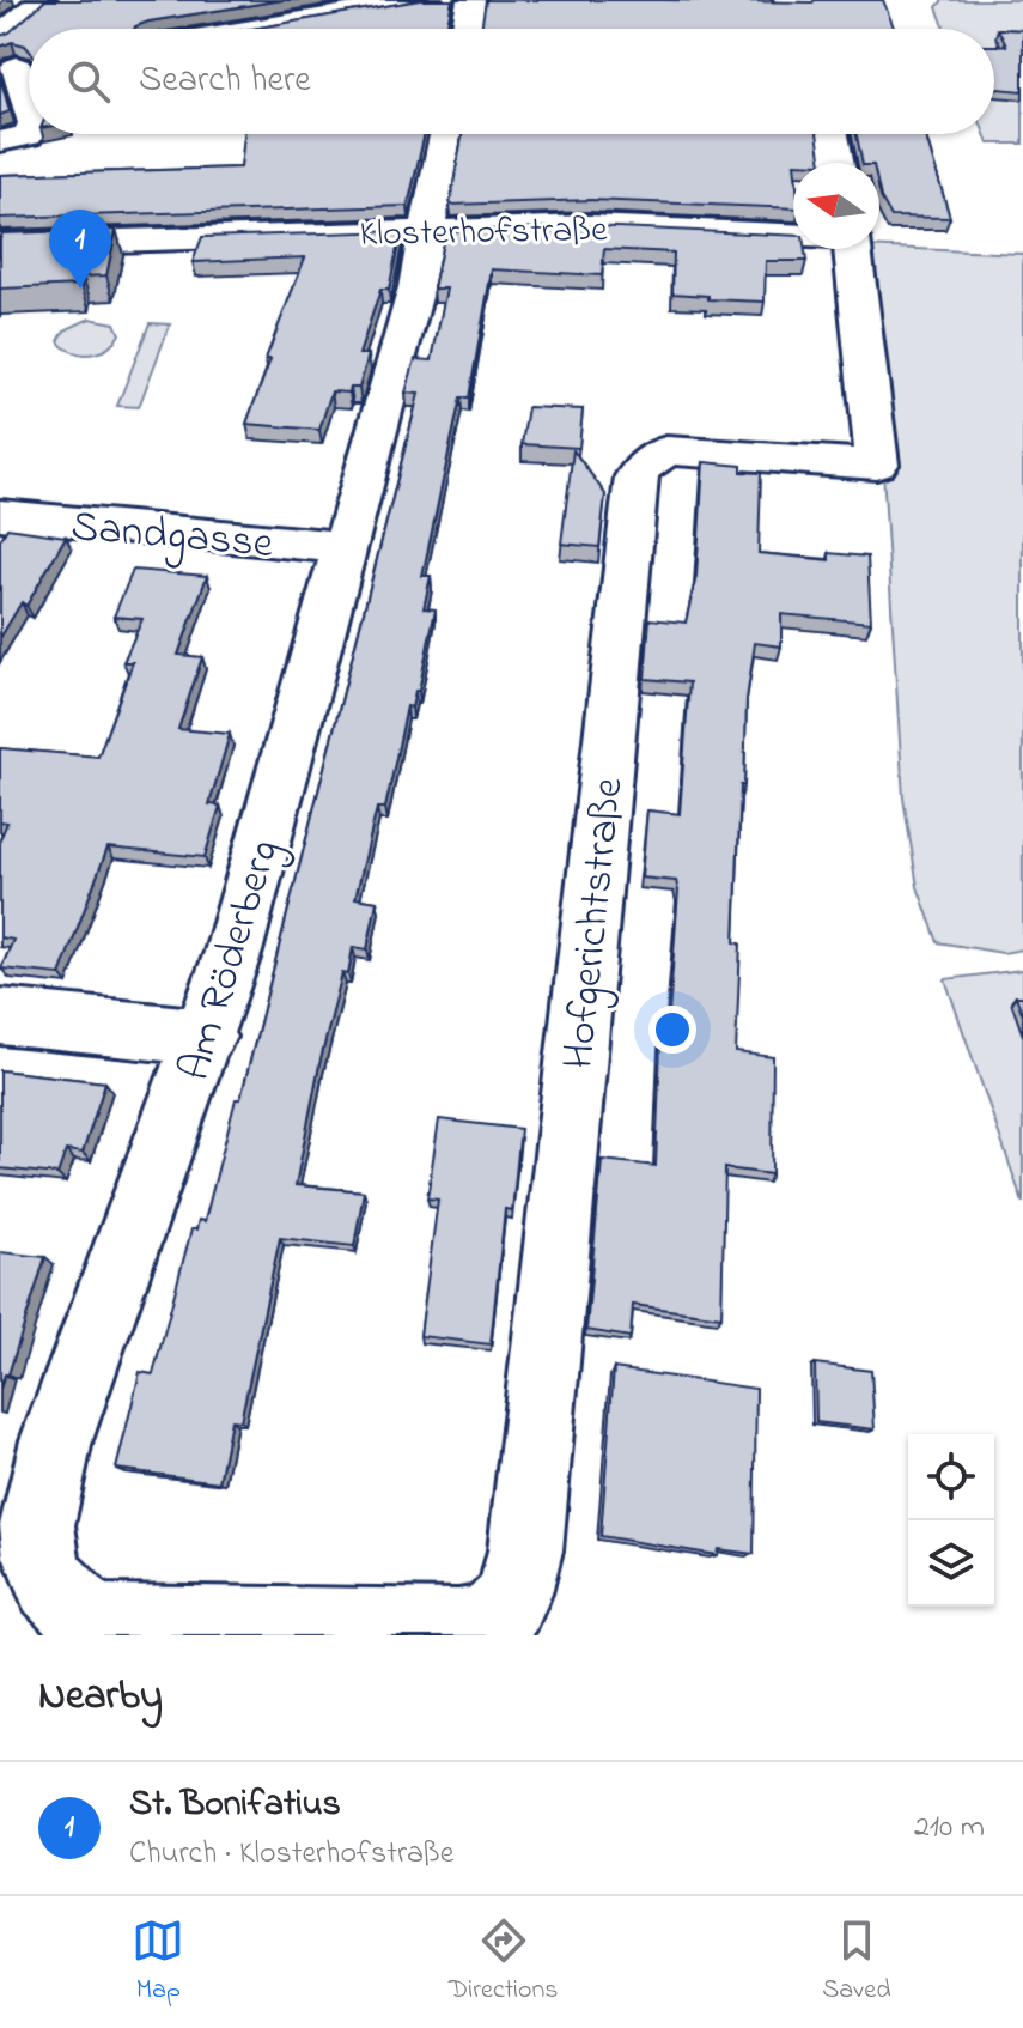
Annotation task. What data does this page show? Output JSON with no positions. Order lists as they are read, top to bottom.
{
  "streets": {
    "street": [
      "Klosterhofstraße",
      "Sandgasse",
      "Hofgerichtstraße",
      "Am Röderberg"
    ]
  },
  "crossings": [
    ["Klosterhofstraße", "Am Röderberg"],
    ["Sandgasse", "Am Röderberg"],
    ["Hofgerichtstraße", "Am Röderberg"]
  ],
  "north": "left",
  "page": {
    "search": "Search here",
    "pins": "1",
    "heading": "Nearby",
    "list": [
      {
        "mark": "1",
        "name": "St. Bonifatius",
        "note": "Church · Klosterhofstraße",
        "value": "210 m"
      }
    ],
    "nav": ["Map", "Directions", "Saved"]
  }
}
